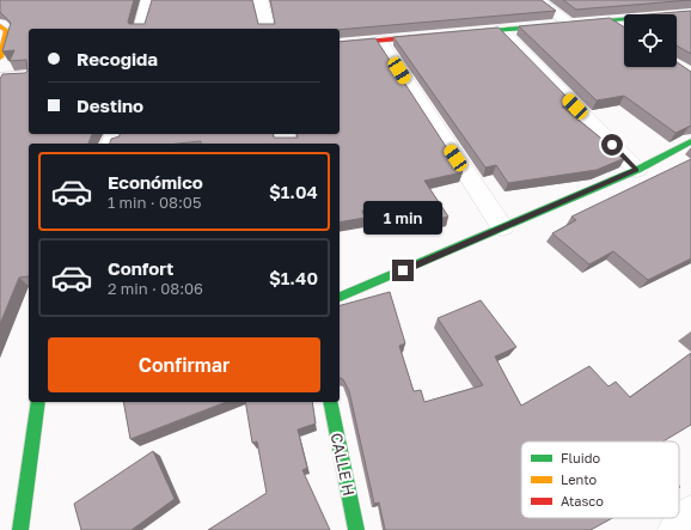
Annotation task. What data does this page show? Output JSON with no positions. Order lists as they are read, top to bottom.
{
  "streets": {
    "street": ["CALLE H"]
  },
  "legend": ["Fluido", "Lento", "Atasco"],
  "page": {
    "banner": ["Recogida", "Destino"],
    "list": [
      {
        "name": "Económico",
        "note": "1 min · 08:05",
        "value": "$1.04"
      },
      {
        "name": "Confort",
        "note": "2 min · 08:06",
        "value": "$1.40"
      }
    ],
    "bubble": "1 min",
    "buttons": "Confirmar"
  }
}
